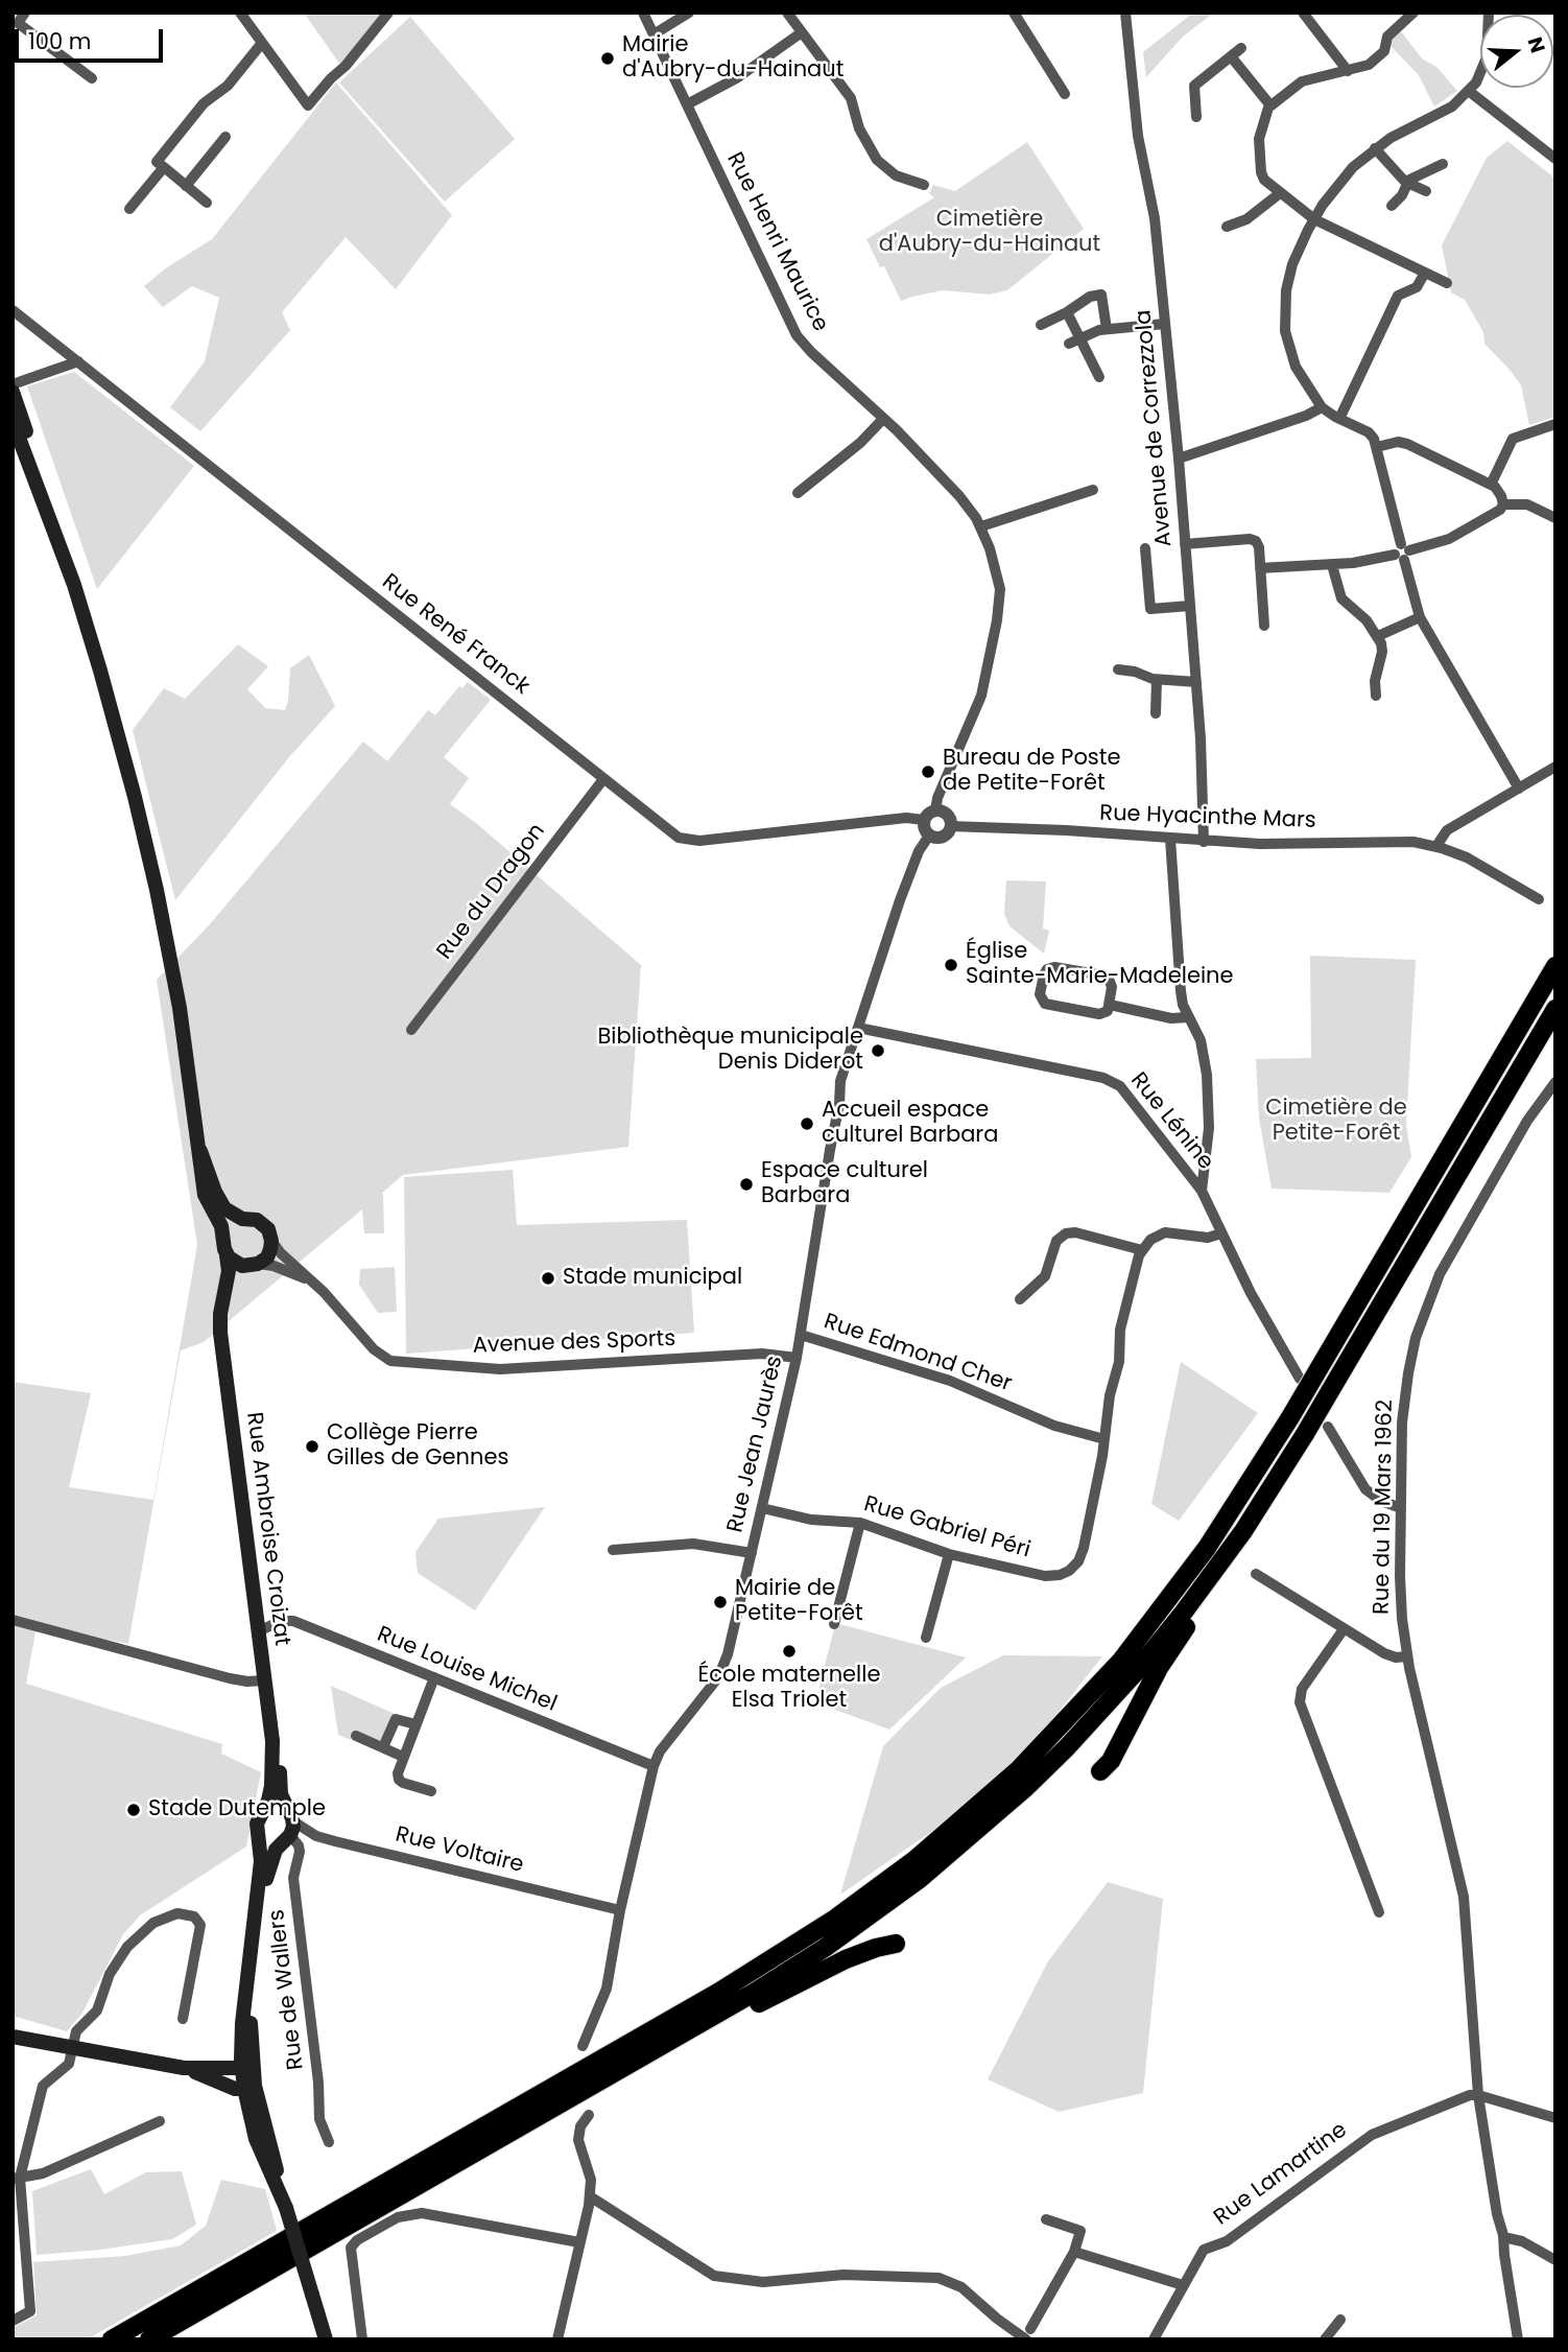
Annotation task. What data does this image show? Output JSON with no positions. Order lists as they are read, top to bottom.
{
  "streets": {
    "main road": ["Rue Ambroise Croizat"],
    "street": [
      "Rue Henri Maurice",
      "Avenue de Correzzola",
      "Rue René Franck",
      "Rue Hyacinthe Mars",
      "Rue du Dragon",
      "Rue Lénine",
      "Avenue des Sports",
      "Rue Edmond Cher",
      "Rue Jean Jaurès",
      "Rue du 19 Mars 1962",
      "Rue Gabriel Péri",
      "Rue Louise Michel",
      "Rue Voltaire",
      "Rue de Wallers",
      "Rue Lamartine"
    ]
  },
  "crossings": [
    ["Rue Henri Maurice", "Rue René Franck"],
    ["Rue Henri Maurice", "Rue Hyacinthe Mars"],
    ["Rue Henri Maurice", "Rue Jean Jaurès"],
    ["Avenue de Correzzola", "Rue Hyacinthe Mars"],
    ["Rue René Franck", "Rue Hyacinthe Mars"],
    ["Rue René Franck", "Rue du Dragon"],
    ["Rue René Franck", "Rue Jean Jaurès"],
    ["Rue Hyacinthe Mars", "Rue Jean Jaurès"],
    ["Rue Lénine", "Rue Jean Jaurès"],
    ["Avenue des Sports", "Rue Jean Jaurès"],
    ["Avenue des Sports", "Rue Ambroise Croizat"],
    ["Rue Edmond Cher", "Rue Jean Jaurès"],
    ["Rue Edmond Cher", "Rue Gabriel Péri"],
    ["Rue Jean Jaurès", "Rue Gabriel Péri"],
    ["Rue Jean Jaurès", "Rue Louise Michel"],
    ["Rue Jean Jaurès", "Rue Voltaire"],
    ["Rue du 19 Mars 1962", "Rue Lamartine"],
    ["Rue Ambroise Croizat", "Rue Louise Michel"],
    ["Rue Ambroise Croizat", "Rue Voltaire"],
    ["Rue Ambroise Croizat", "Rue de Wallers"],
    ["Rue Voltaire", "Rue de Wallers"]
  ],
  "parks": ["Cimetière d'Aubry-du-Hainaut", "Cimetière de Petite-Forêt"],
  "places": [
    "Mairie d'Aubry-du-Hainaut",
    "Bureau de Poste de Petite-Forêt",
    "Église Sainte-Marie-Madeleine",
    "Bibliothèque municipale Denis Diderot",
    "Accueil espace culturel Barbara",
    "Espace culturel Barbara",
    "Stade municipal",
    "Collège Pierre Gilles de Gennes",
    "Mairie de Petite-Forêt",
    "École maternelle Elsa Triolet",
    "Stade Dutemple"
  ],
  "scale_bar": "100 m",
  "north": "right"
}
